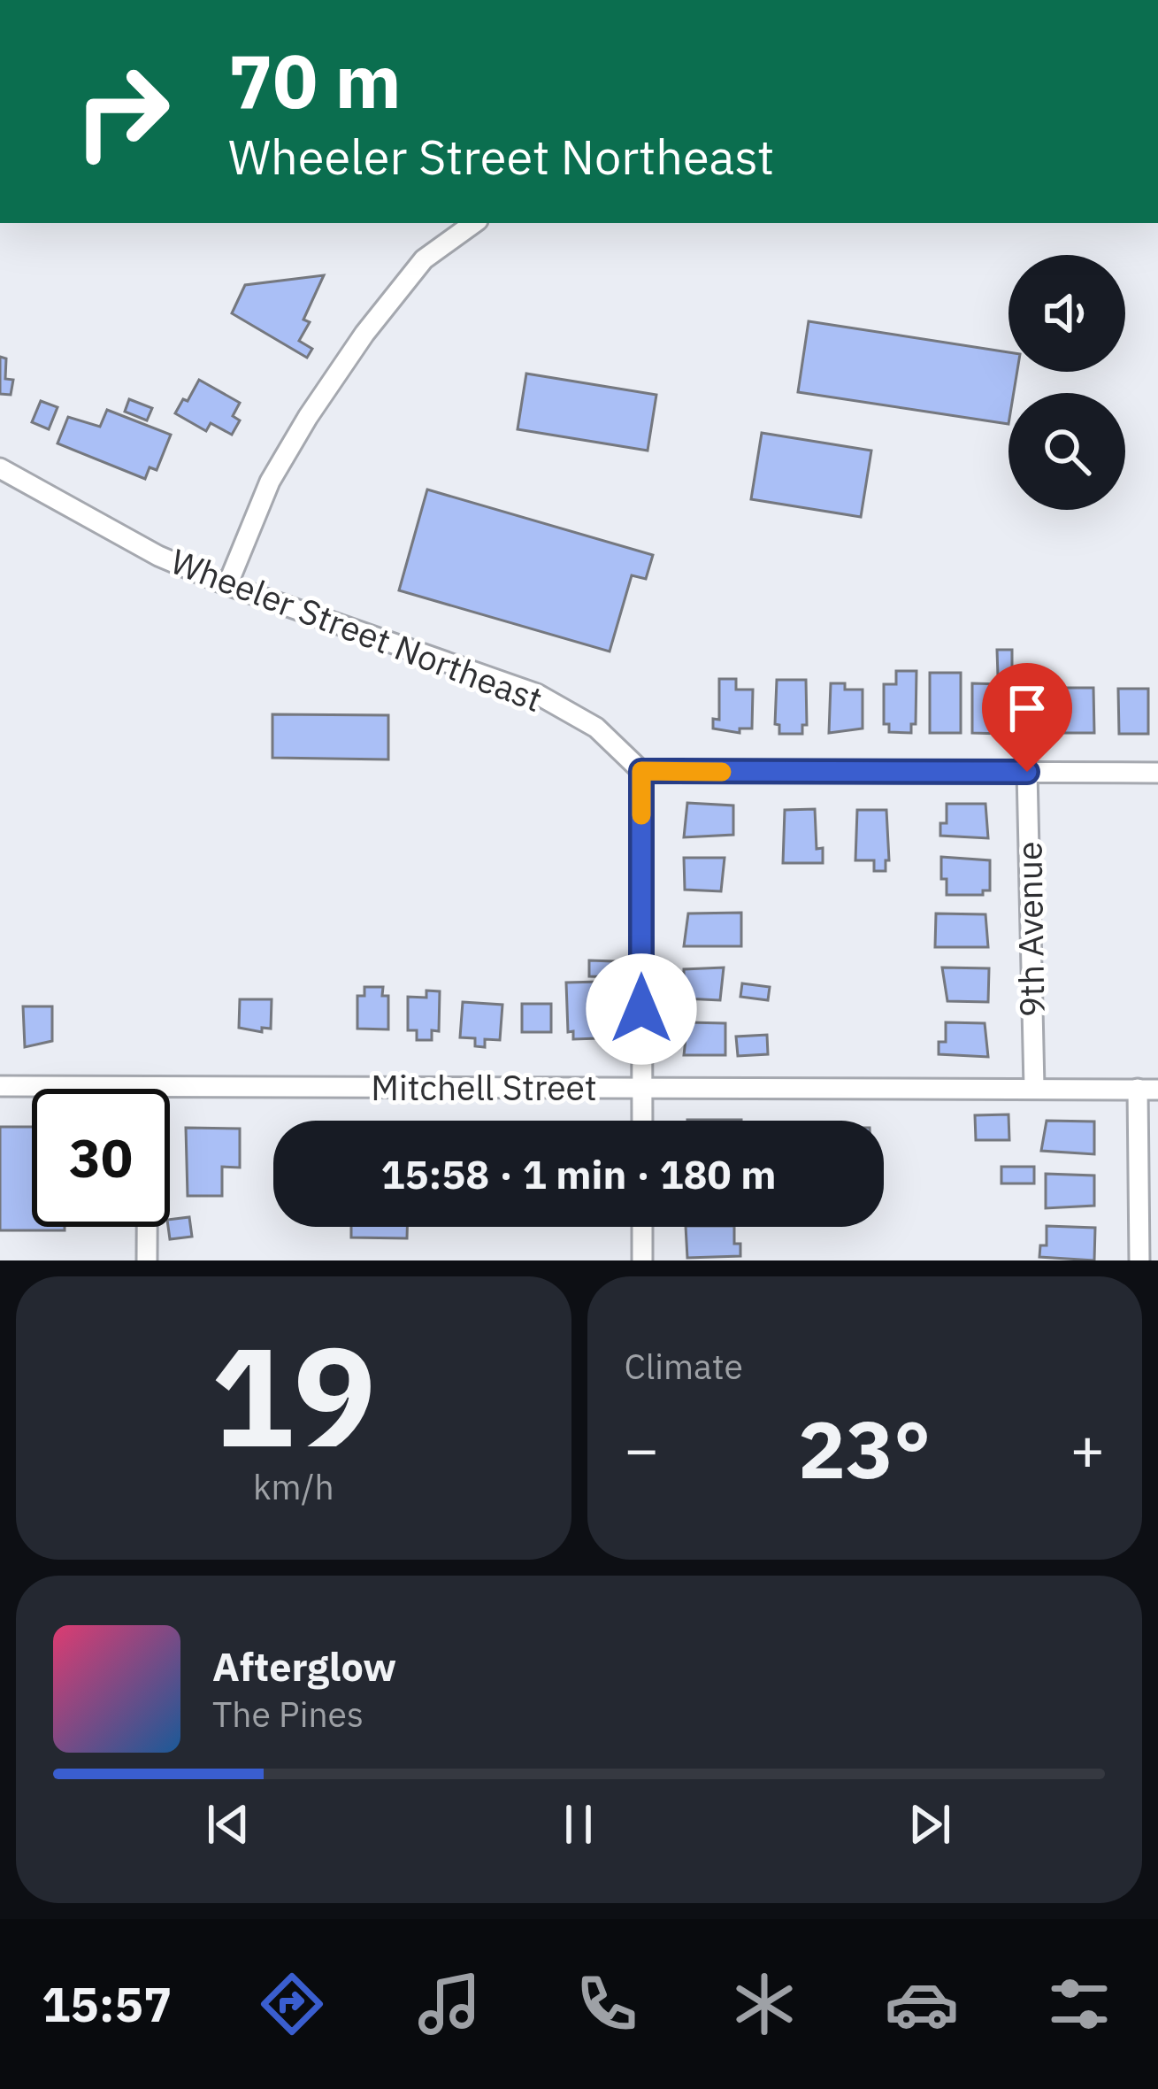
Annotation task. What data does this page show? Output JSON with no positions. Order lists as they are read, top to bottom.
{
  "streets": {
    "street": ["Wheeler Street Northeast", "9th Avenue", "Mitchell Street"]
  },
  "crossings": [
    ["9th Avenue", "Mitchell Street"]
  ],
  "page": {
    "turn": ["70 m", "Wheeler Street Northeast"],
    "limit": "30",
    "trip": "15:58 · 1 min · 180 m",
    "tile": [
      ["19", "km/h"],
      "Climate"
    ],
    "heat": ["−", "23°", "+"],
    "song": ["Afterglow", "The Pines"],
    "tabs": "15:57"
  }
}
